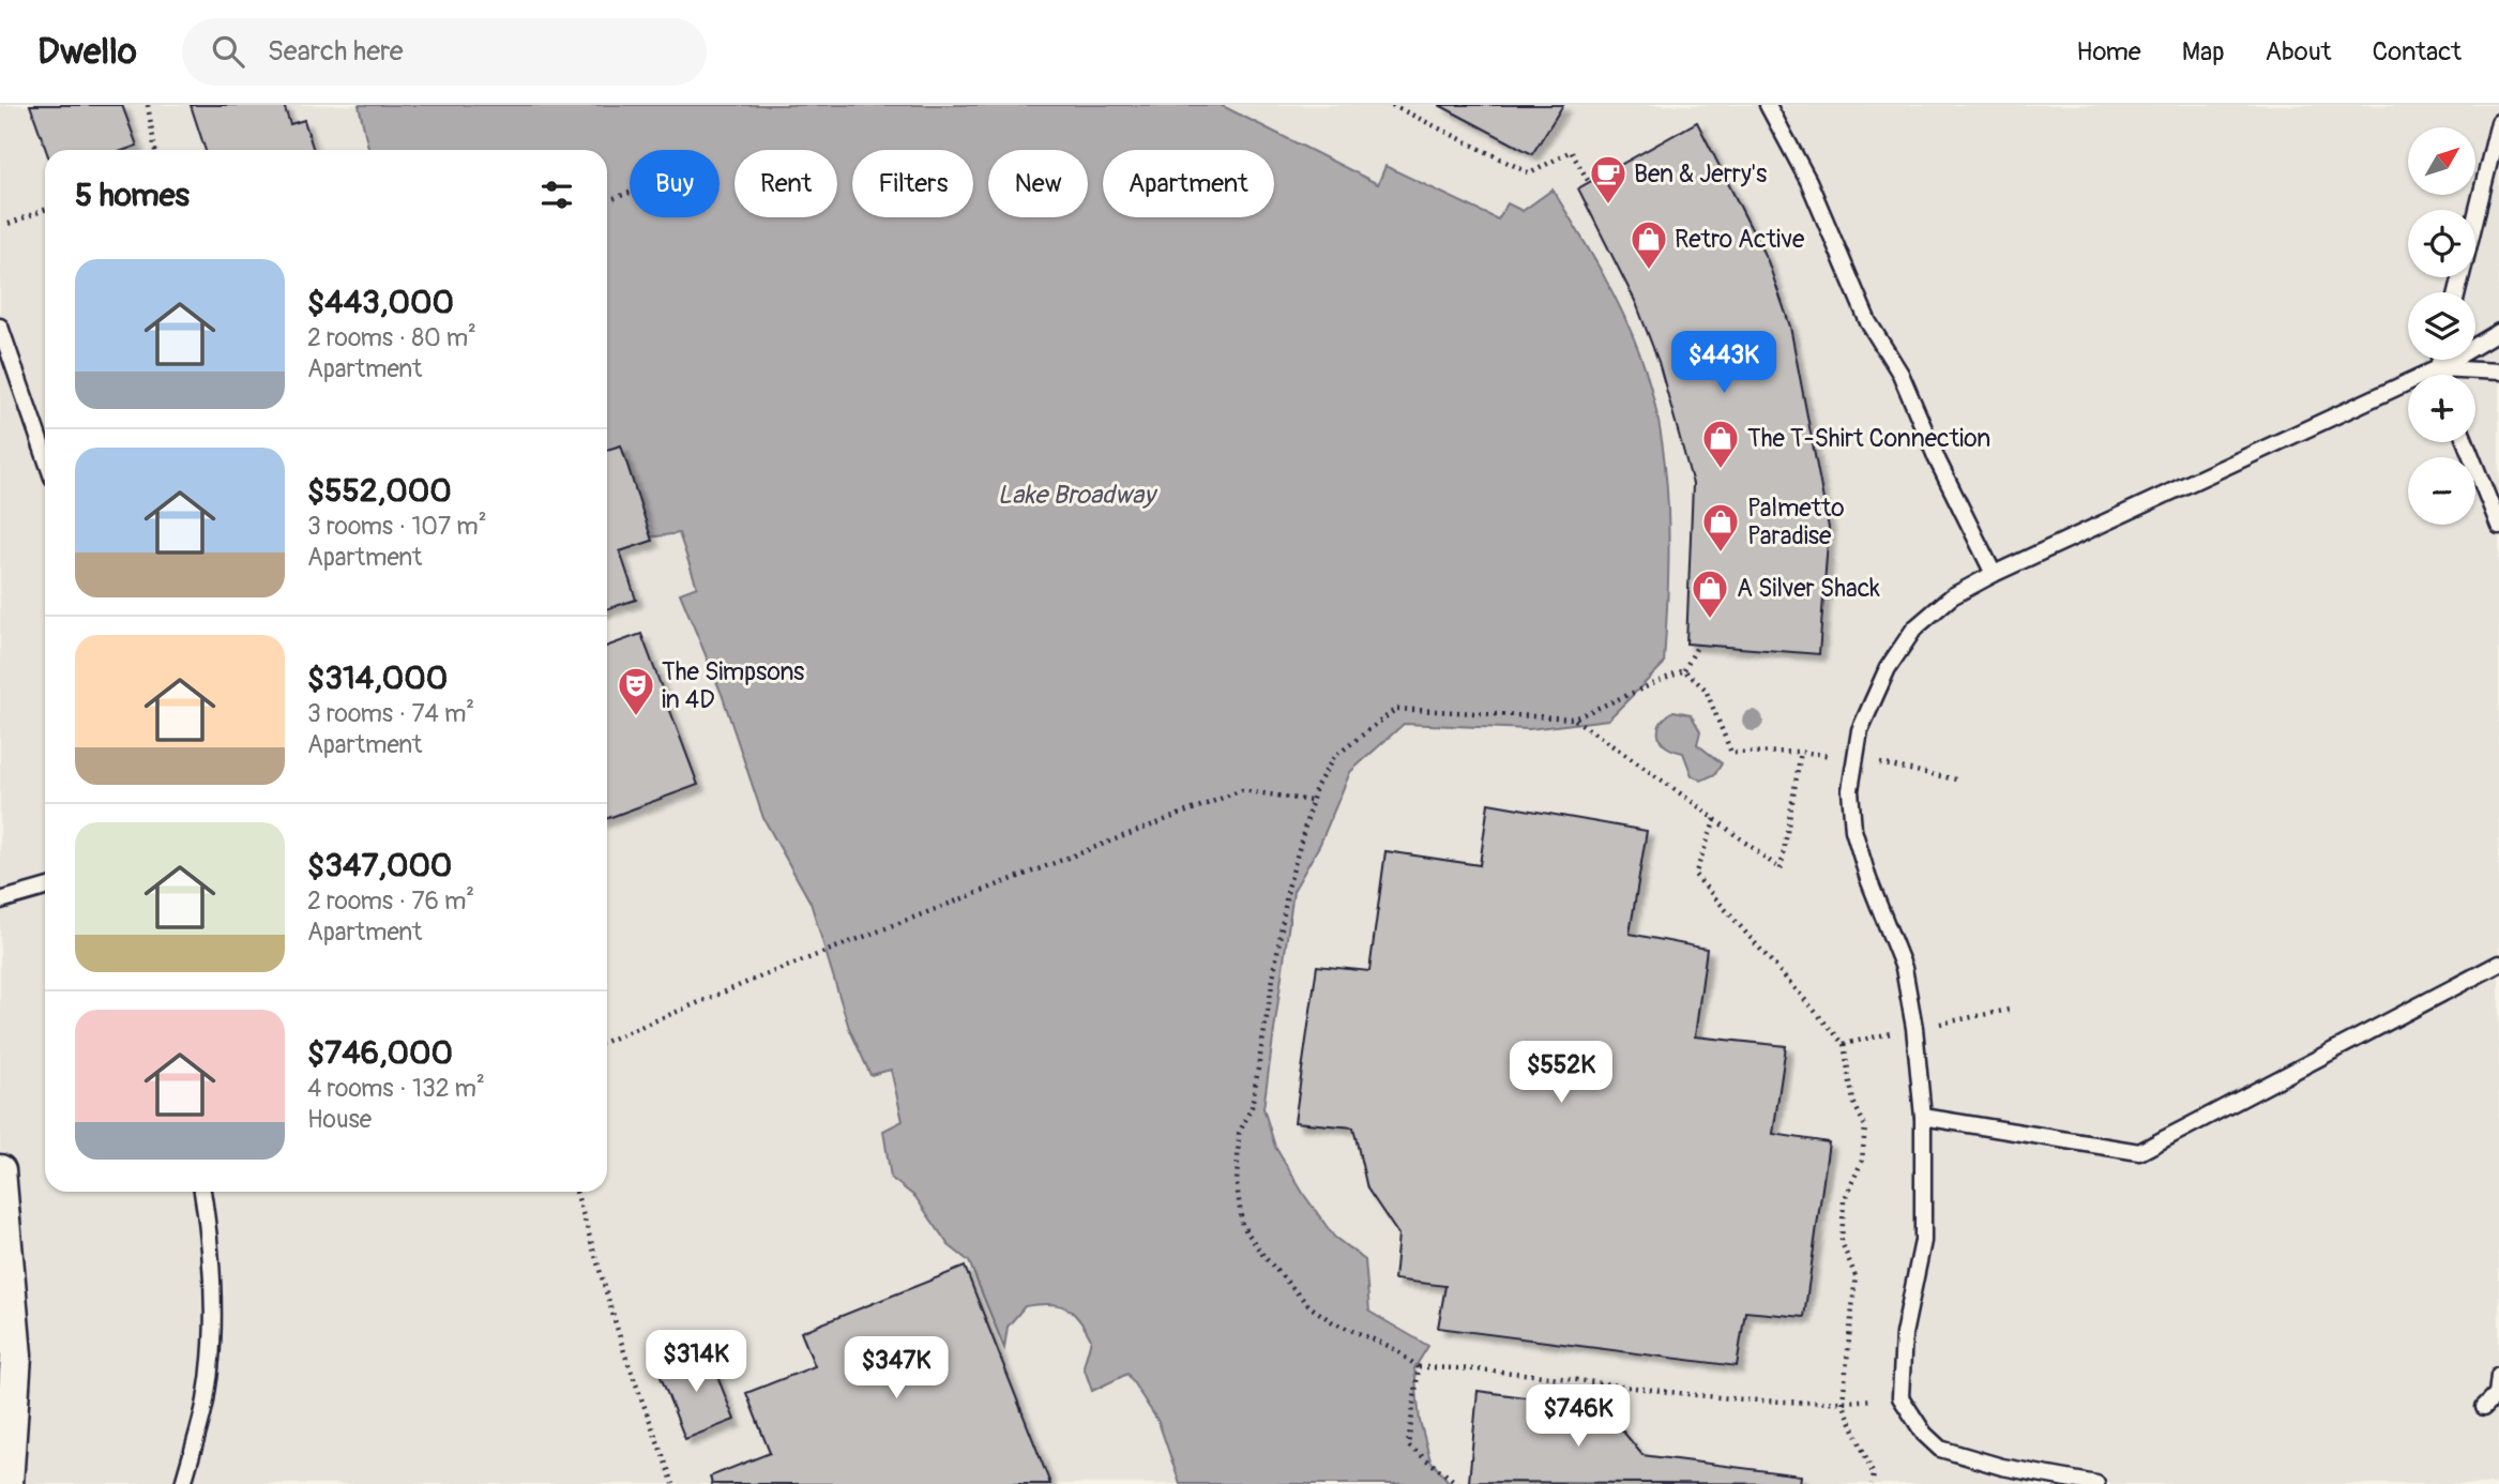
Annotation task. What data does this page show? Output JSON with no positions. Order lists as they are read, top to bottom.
{
  "water": ["Lake Broadway"],
  "places": {
    "cafe": ["Ben & Jerry's"],
    "shop": [
      "Retro Active",
      "The T-Shirt Connection",
      "Palmetto Paradise",
      "A Silver Shack"
    ],
    "theatre": ["The Simpsons in 4D"]
  },
  "north": "top right",
  "page": {
    "header": "Dwello",
    "search": "Search here",
    "nav": [
      "Home",
      "Map",
      "About",
      "Contact"
    ],
    "map_buttons": ["+", "−"],
    "chip": [
      "Buy",
      "Rent",
      "Filters",
      "New",
      "Apartment"
    ],
    "heading": "5 homes",
    "list": [
      {
        "name": "$443,000",
        "note": "2 rooms · 80 m² · Apartment"
      },
      {
        "name": "$552,000",
        "note": "3 rooms · 107 m² · Apartment"
      },
      {
        "name": "$314,000",
        "note": "3 rooms · 74 m² · Apartment"
      },
      {
        "name": "$347,000",
        "note": "2 rooms · 76 m² · Apartment"
      },
      {
        "name": "$746,000",
        "note": "4 rooms · 132 m² · House"
      }
    ],
    "price": [
      "$443K",
      "$552K",
      "$314K",
      "$347K",
      "$746K"
    ]
  }
}
